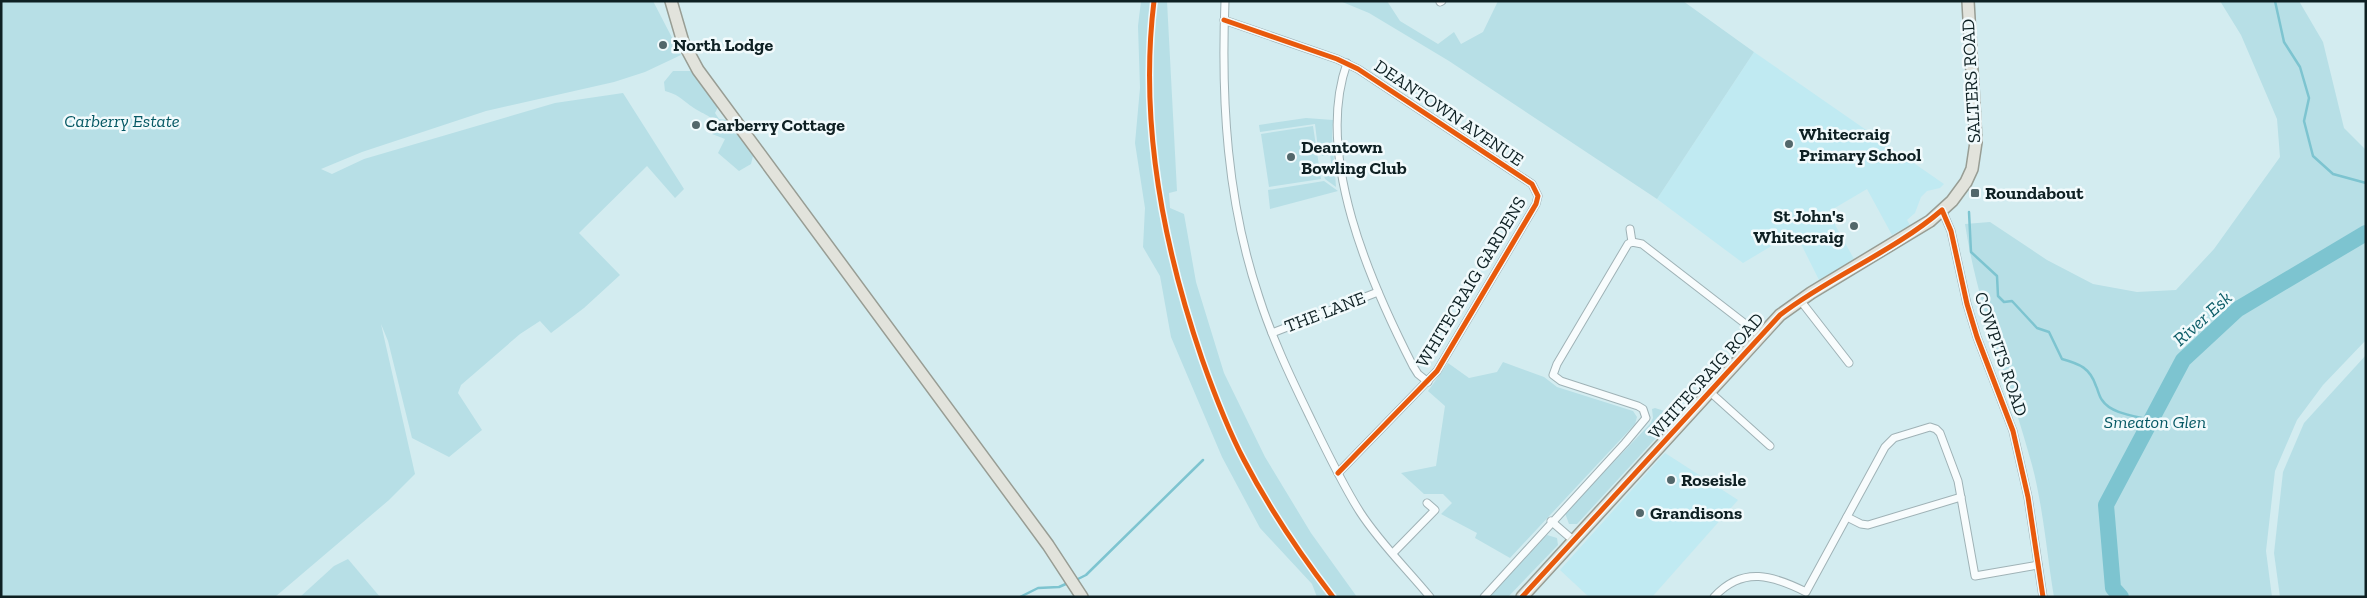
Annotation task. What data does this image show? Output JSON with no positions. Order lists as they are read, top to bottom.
{
  "streets": {
    "main road": ["SALTERS ROAD", "WHITECRAIG ROAD"],
    "street": [
      "DEANTOWN AVENUE",
      "WHITECRAIG GARDENS",
      "THE LANE",
      "COWPITS ROAD"
    ]
  },
  "crossings": [
    ["SALTERS ROAD", "COWPITS ROAD"],
    ["SALTERS ROAD", "WHITECRAIG ROAD"],
    ["DEANTOWN AVENUE", "WHITECRAIG GARDENS"],
    ["COWPITS ROAD", "WHITECRAIG ROAD"]
  ],
  "water": ["River Esk"],
  "parks": ["Carberry Estate", "Smeaton Glen"],
  "places": {
    "other": [
      "North Lodge",
      "Carberry Cottage",
      "Whitecraig Primary School",
      "Deantown Bowling Club",
      "St John's Whitecraig",
      "Roseisle",
      "Grandisons"
    ],
    "transit": ["Roundabout"]
  }
}
